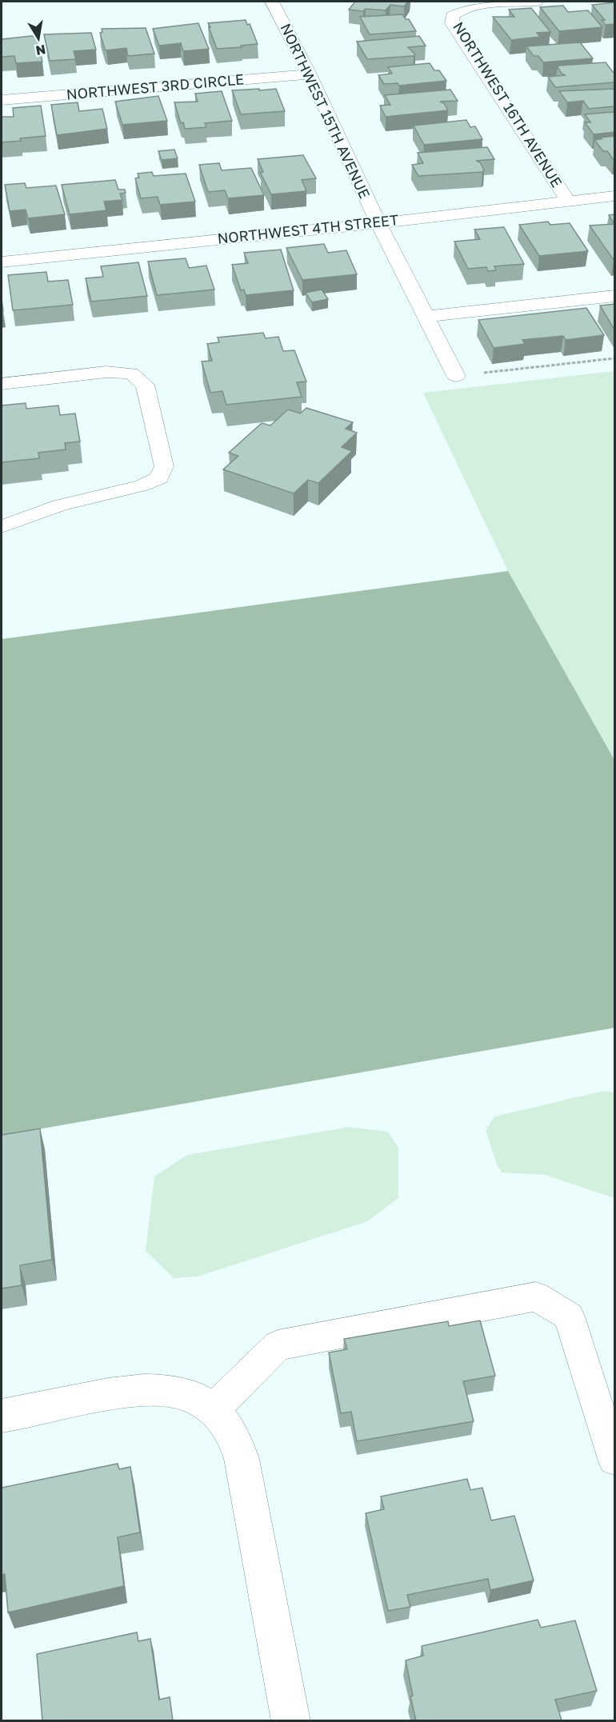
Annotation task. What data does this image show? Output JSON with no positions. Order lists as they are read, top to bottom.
{
  "streets": {
    "street": [
      "NORTHWEST 3RD CIRCLE",
      "NORTHWEST 16TH AVENUE",
      "NORTHWEST 15TH AVENUE",
      "NORTHWEST 4TH STREET"
    ]
  },
  "crossings": [
    ["NORTHWEST 3RD CIRCLE", "NORTHWEST 15TH AVENUE"],
    ["NORTHWEST 16TH AVENUE", "NORTHWEST 4TH STREET"],
    ["NORTHWEST 15TH AVENUE", "NORTHWEST 4TH STREET"]
  ],
  "north": "bottom"
}
